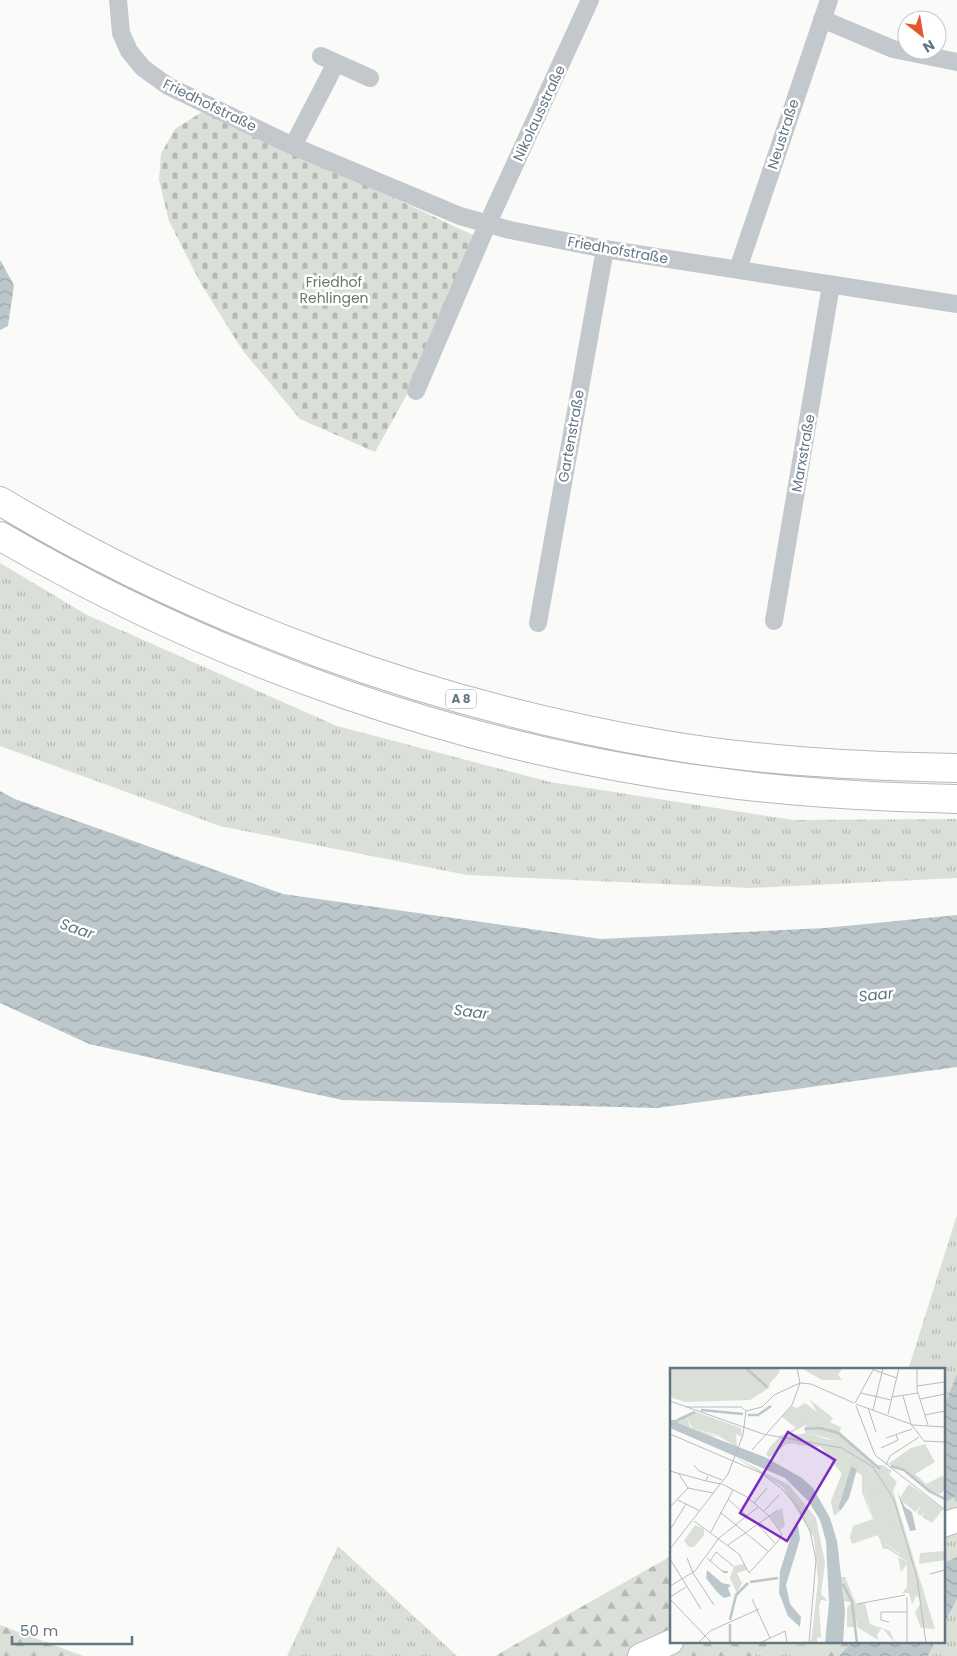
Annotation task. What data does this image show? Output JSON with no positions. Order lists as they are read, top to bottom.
{
  "streets": {
    "highway": ["A 8"],
    "street": [
      "Friedhofstraße",
      "Nikolausstraße",
      "Neustraße",
      "Gartenstraße",
      "Marxstraße"
    ]
  },
  "crossings": [
    ["Friedhofstraße", "Nikolausstraße"],
    ["Friedhofstraße", "Neustraße"],
    ["Friedhofstraße", "Gartenstraße"],
    ["Friedhofstraße", "Marxstraße"]
  ],
  "water": ["Saar"],
  "parks": ["Friedhof Rehlingen"],
  "scale_bar": "50 m",
  "north": "bottom right"
}
